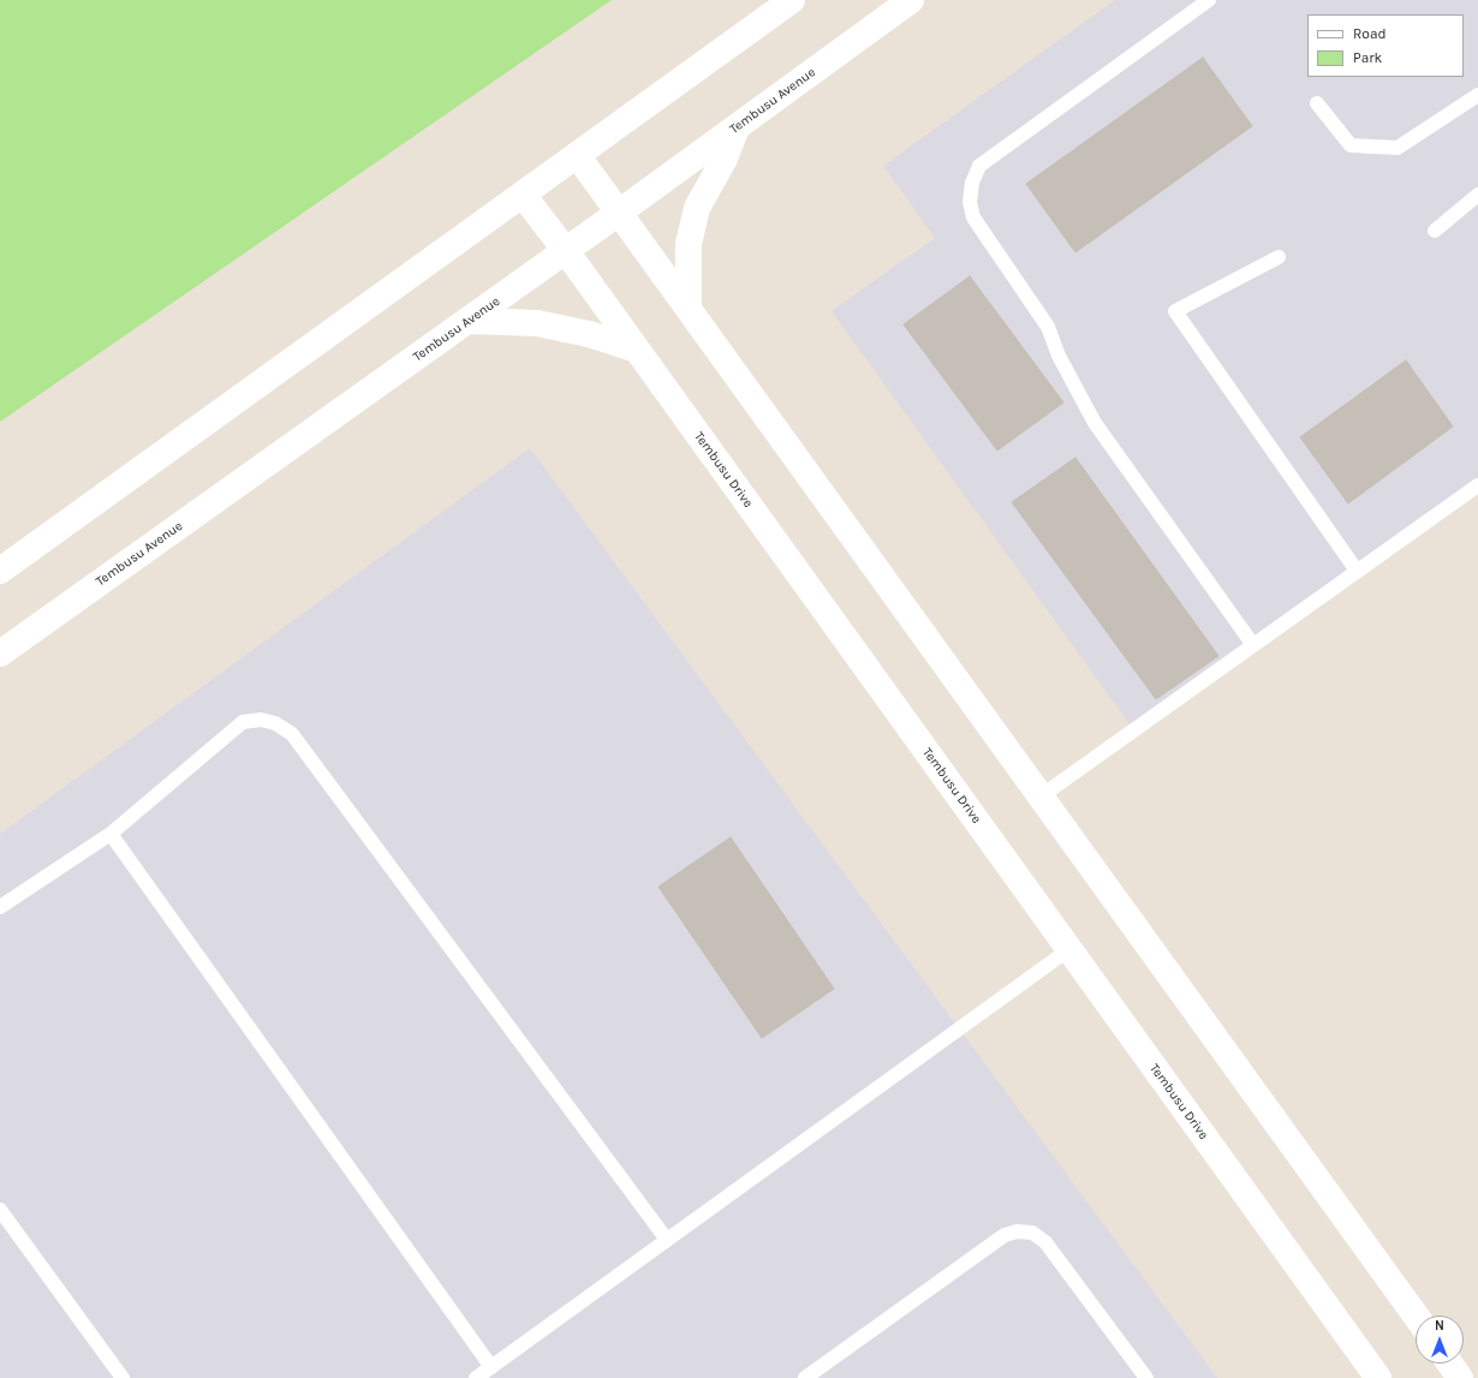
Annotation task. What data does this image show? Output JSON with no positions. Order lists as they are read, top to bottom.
{
  "streets": {
    "street": ["Tembusu Avenue", "Tembusu Drive"]
  },
  "crossings": [
    ["Tembusu Avenue", "Tembusu Drive"]
  ],
  "legend": ["Road", "Park"],
  "north": "top"
}
